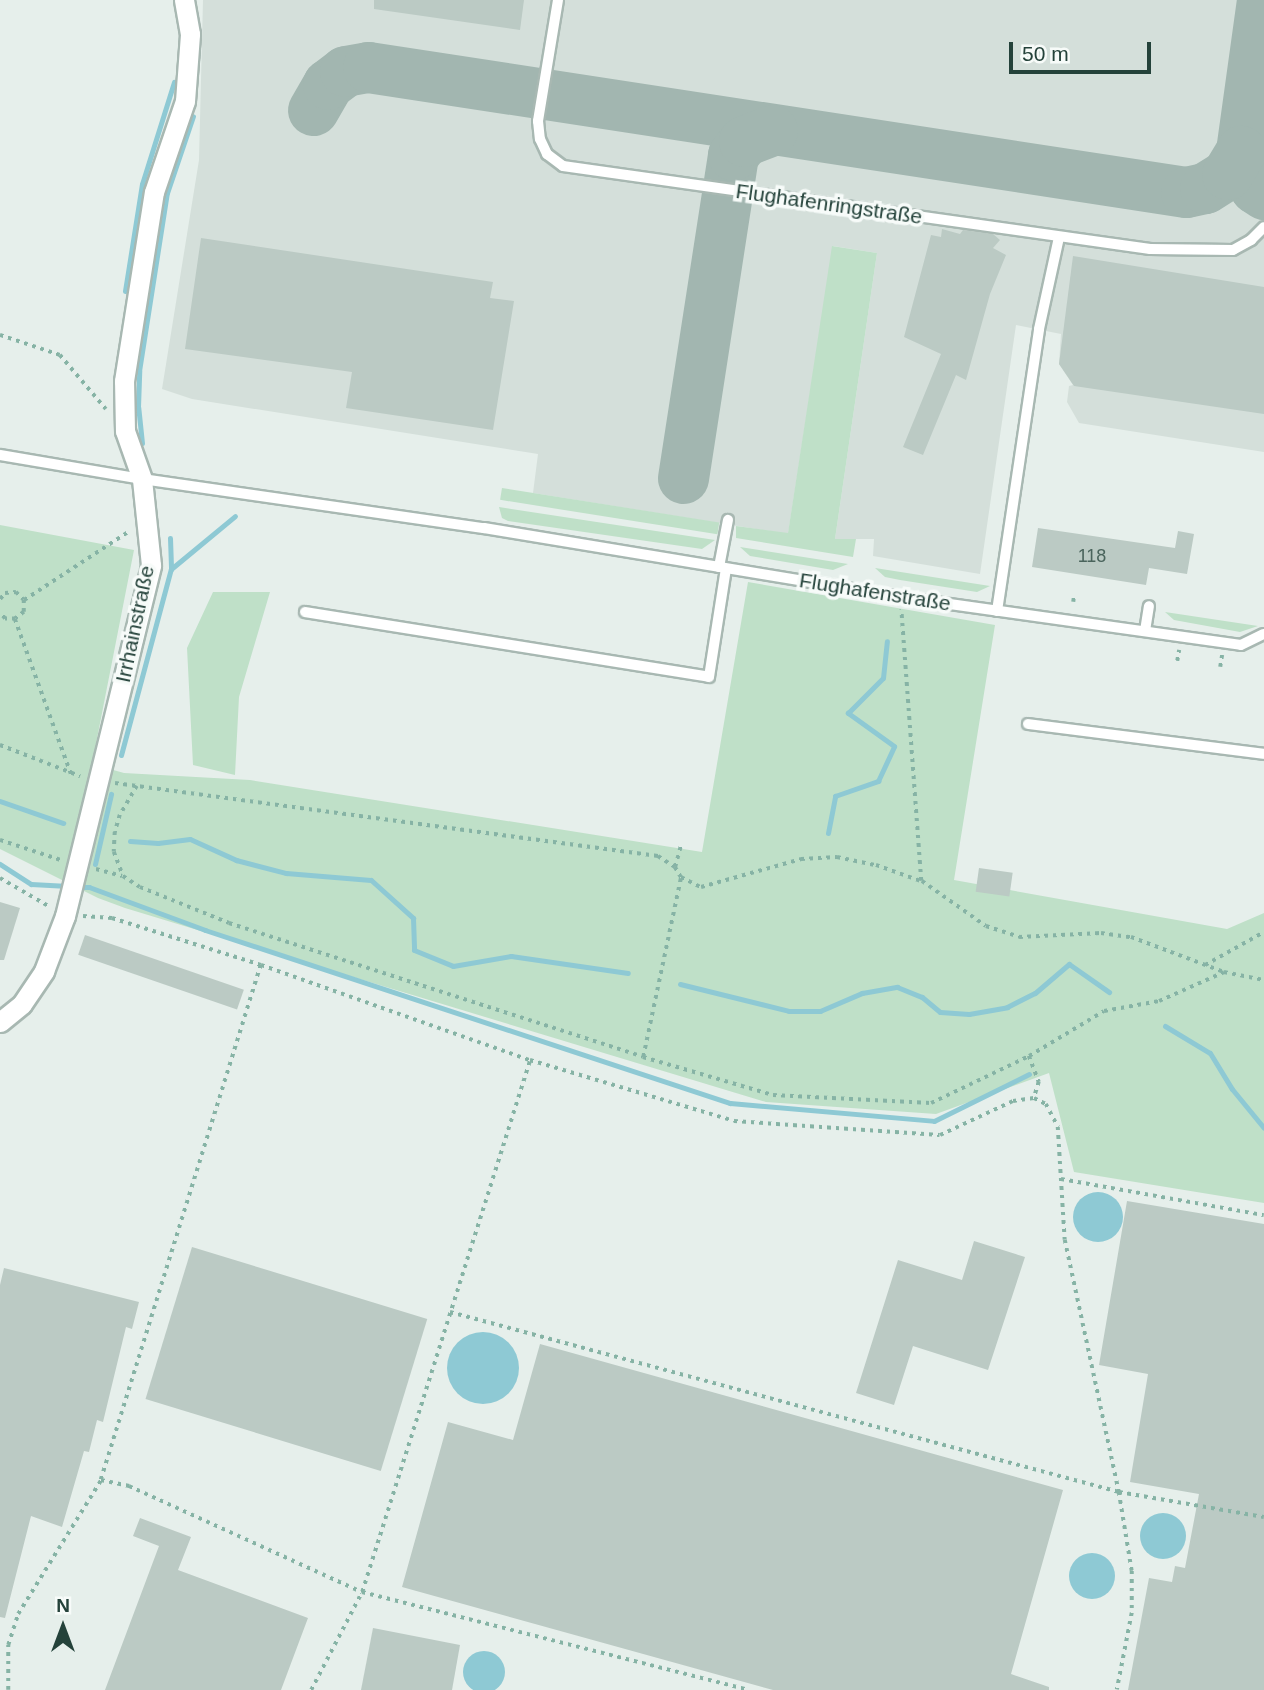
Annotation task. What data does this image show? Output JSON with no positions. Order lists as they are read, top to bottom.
{
  "streets": {
    "street": ["Irrhainstraße"],
    "lane": ["Flughafenringstraße", "Flughafenstraße"]
  },
  "crossings": [
    ["Flughafenstraße", "Irrhainstraße"]
  ],
  "house_numbers": ["118"],
  "scale_bar": "50 m",
  "north": "top"
}
